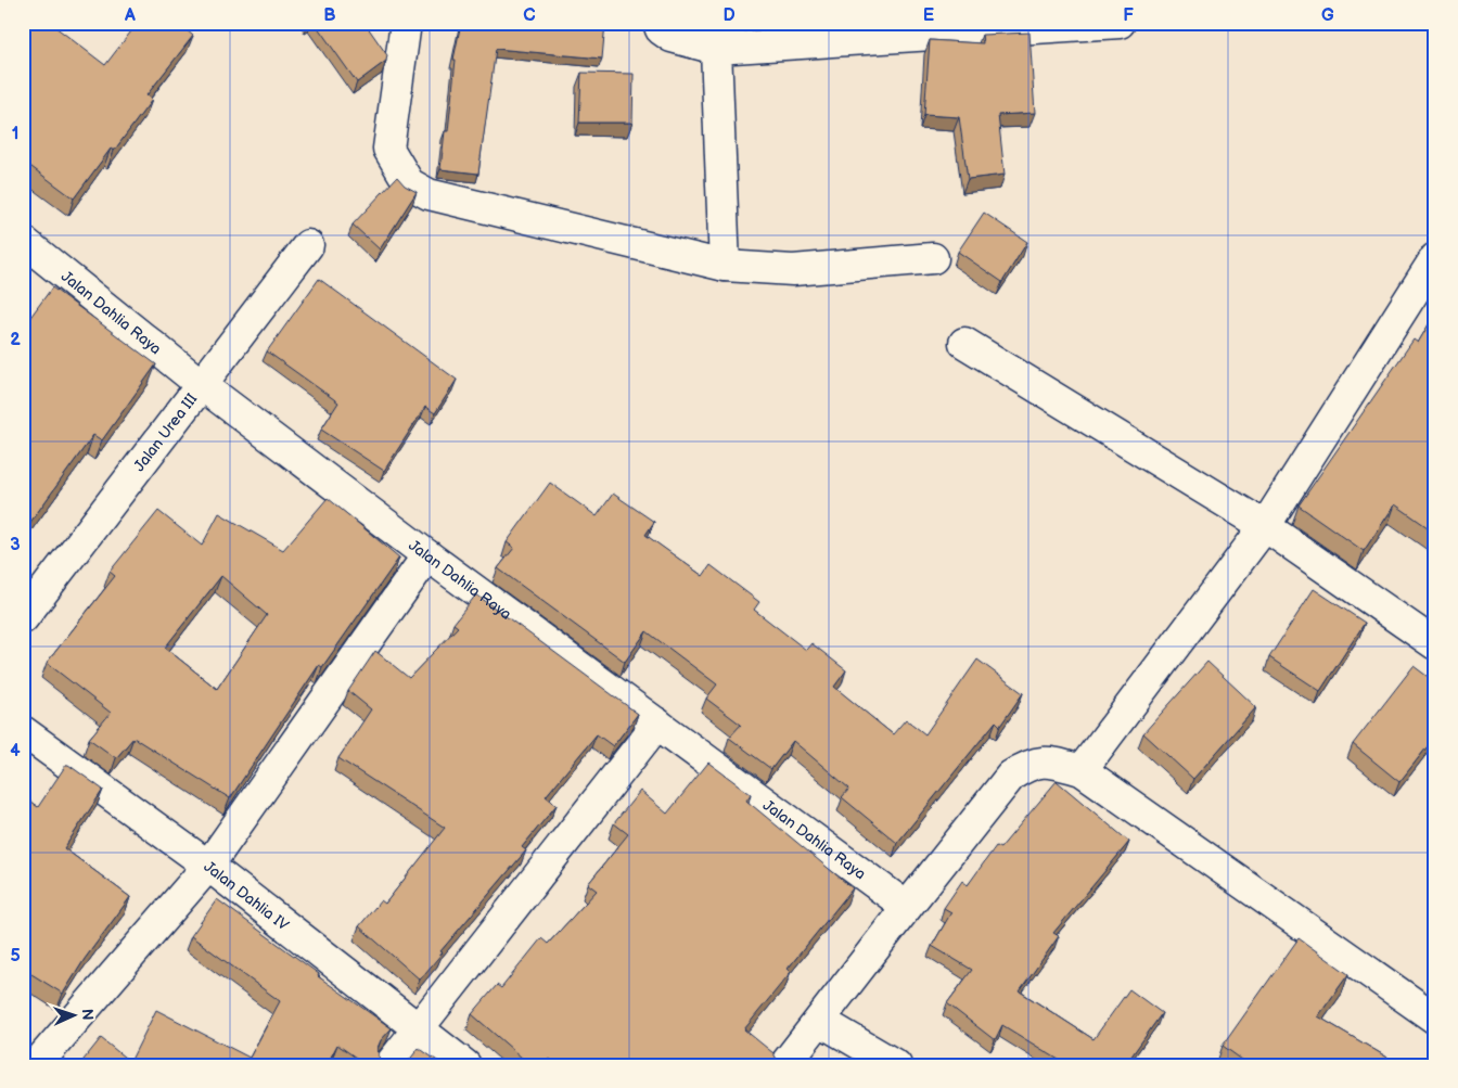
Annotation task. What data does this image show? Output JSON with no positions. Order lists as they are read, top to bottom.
{
  "streets": {
    "street": ["Jalan Dahlia Raya", "Jalan Urea III", "Jalan Dahlia IV"]
  },
  "crossings": [
    ["Jalan Dahlia Raya", "Jalan Urea III"]
  ],
  "north": "right",
  "grid": {
    "columns": [
      "A",
      "B",
      "C",
      "D",
      "E",
      "F",
      "G"
    ],
    "rows": [
      "1",
      "2",
      "3",
      "4",
      "5"
    ]
  }
}
